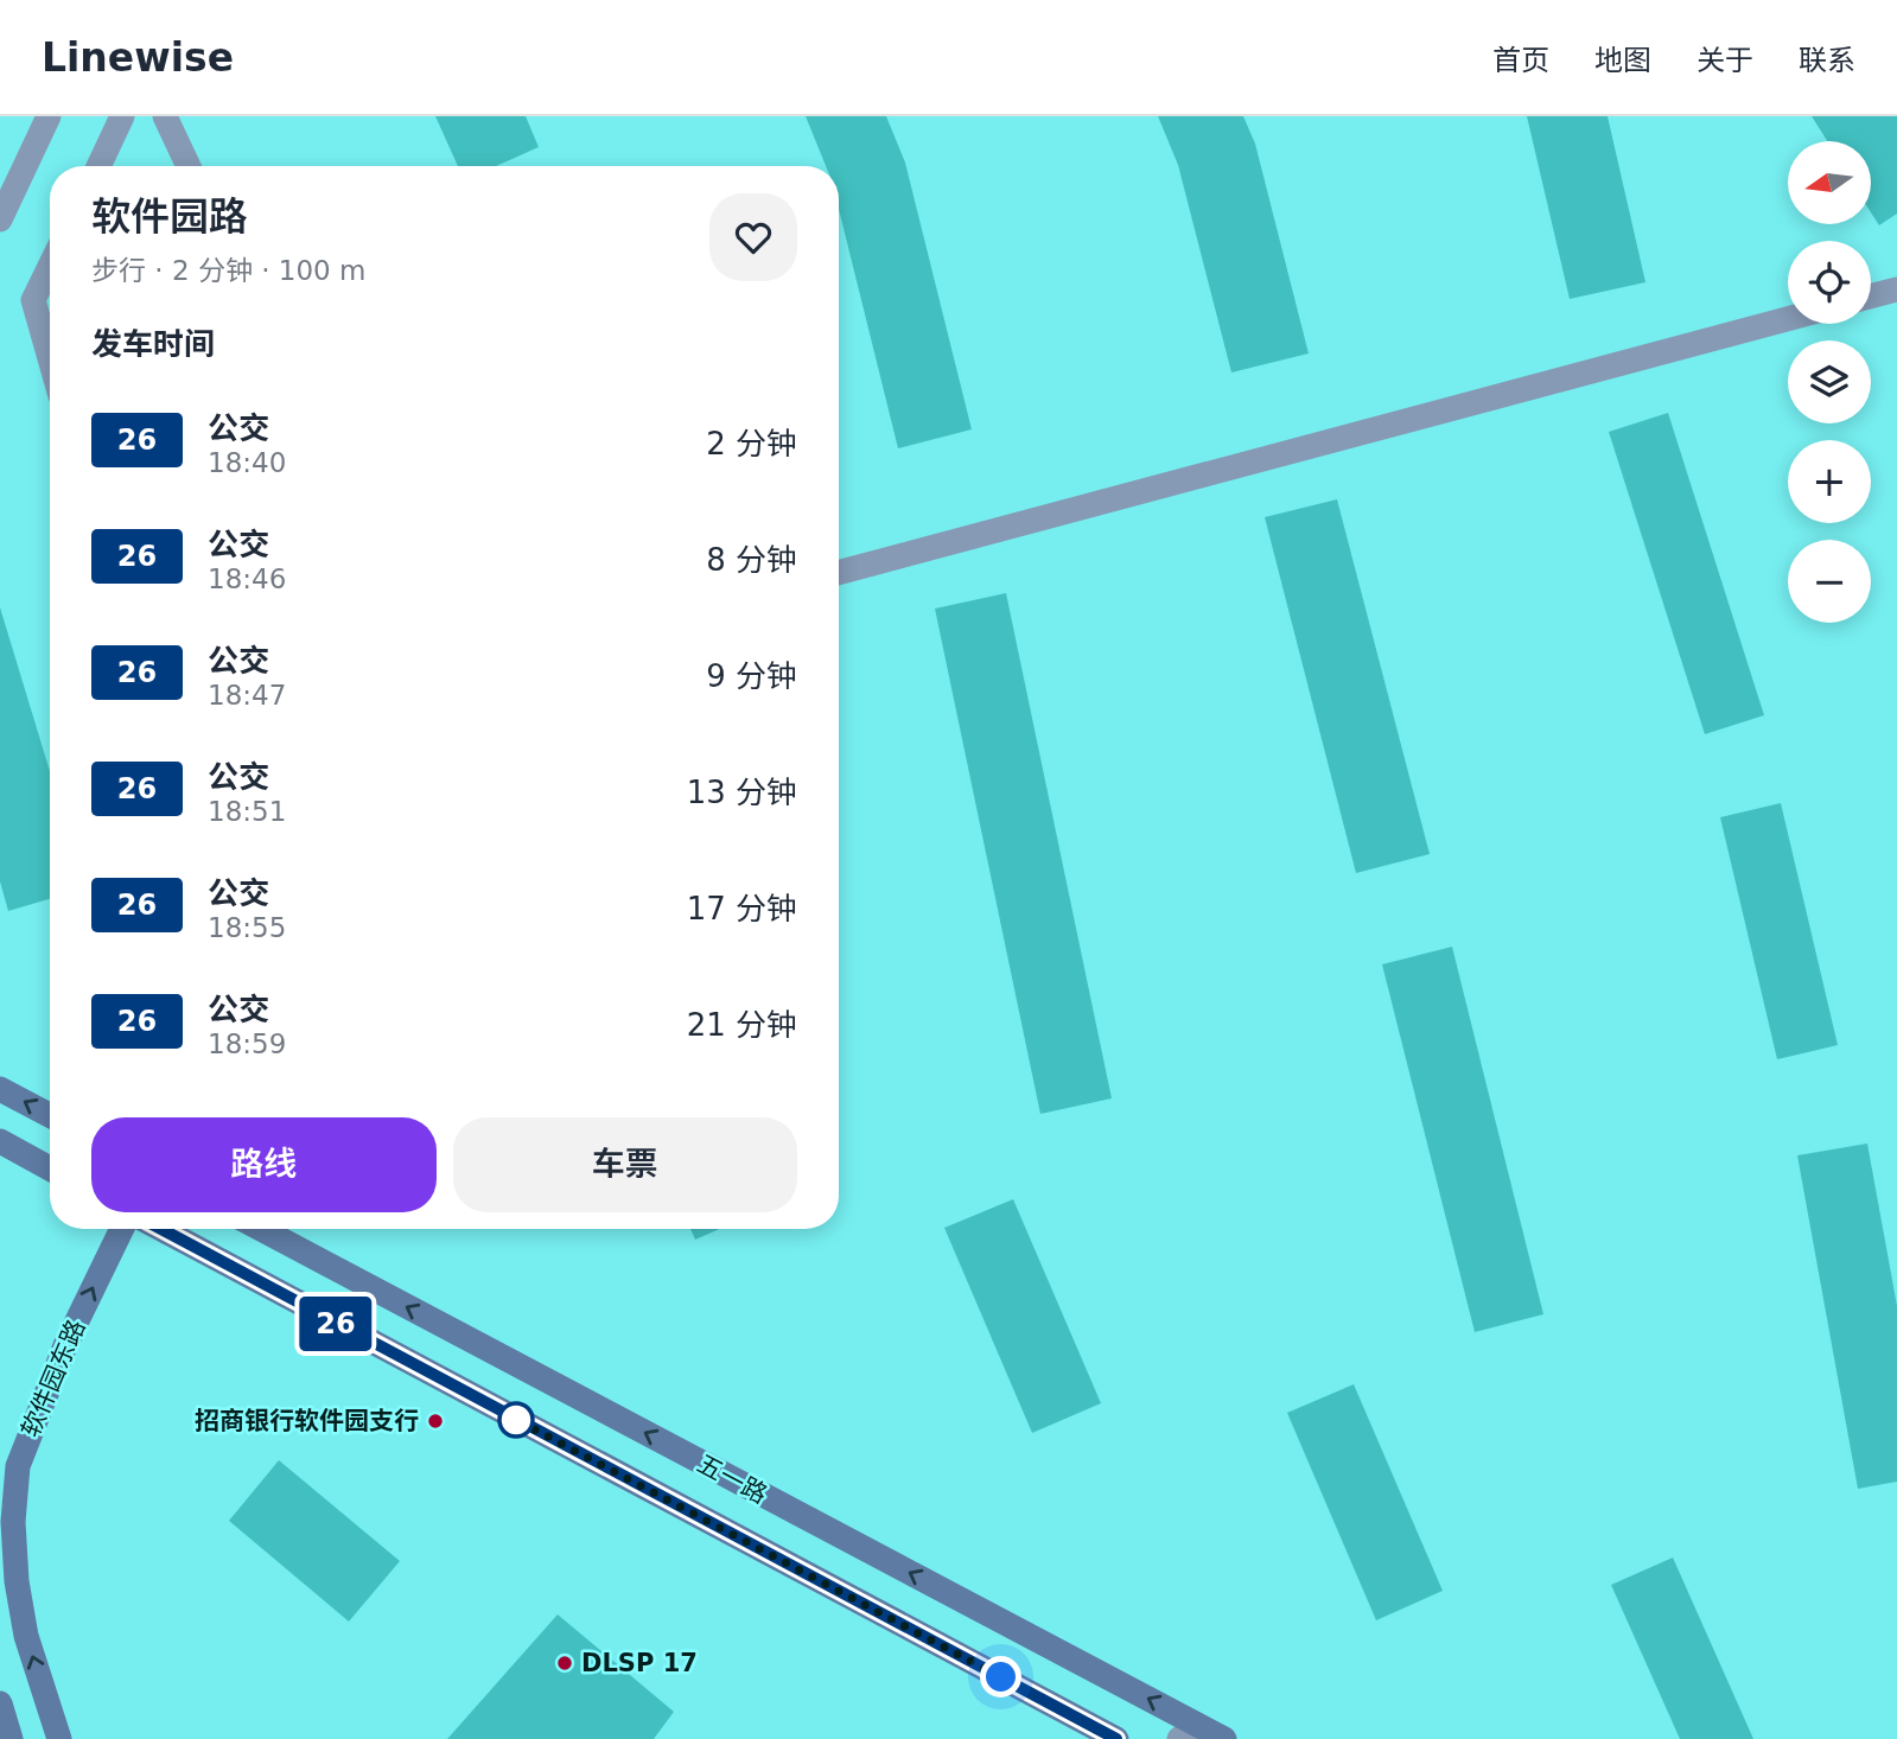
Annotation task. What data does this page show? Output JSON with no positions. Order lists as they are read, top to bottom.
{
  "streets": {
    "main road": ["软件园东路", "五一路"]
  },
  "one_way": ["软件园东路"],
  "places": ["招商银行软件园支行", "DLSP 17"],
  "lines": ["bus line 26"],
  "north": "left",
  "page": {
    "header": "Linewise",
    "nav": [
      "首页",
      "地图",
      "关于",
      "联系"
    ],
    "on_map": "26",
    "map_buttons": ["+", "−"],
    "heading": [
      ["软件园路", "步行 · 2 分钟 · 100 m"],
      "发车时间"
    ],
    "list": [
      {
        "mark": "26",
        "name": "公交",
        "note": "18:40",
        "value": "2 分钟"
      },
      {
        "mark": "26",
        "name": "公交",
        "note": "18:46",
        "value": "8 分钟"
      },
      {
        "mark": "26",
        "name": "公交",
        "note": "18:47",
        "value": "9 分钟"
      },
      {
        "mark": "26",
        "name": "公交",
        "note": "18:51",
        "value": "13 分钟"
      },
      {
        "mark": "26",
        "name": "公交",
        "note": "18:55",
        "value": "17 分钟"
      },
      {
        "mark": "26",
        "name": "公交",
        "note": "18:59",
        "value": "21 分钟"
      }
    ],
    "buttons": ["路线", "车票"]
  }
}
